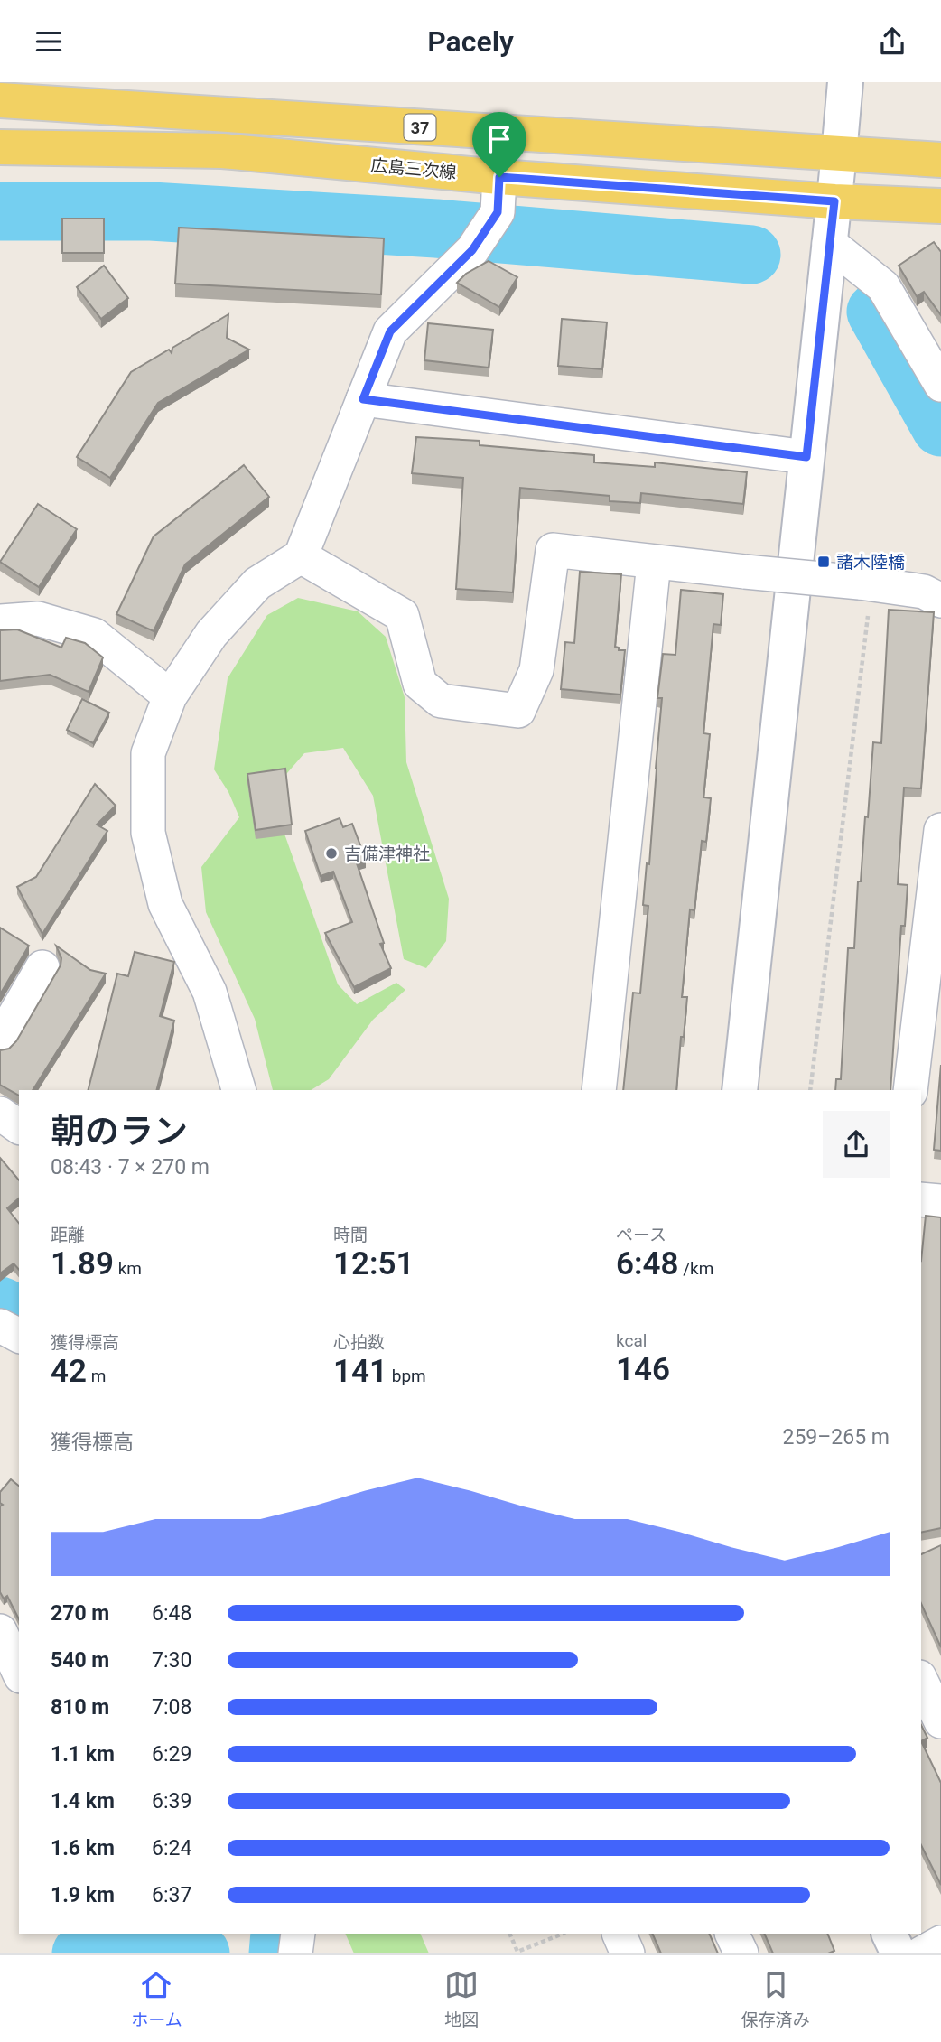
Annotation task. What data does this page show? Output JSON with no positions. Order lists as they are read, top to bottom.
{
  "streets": {
    "main road": ["37", "広島三次線"]
  },
  "places": {
    "transit": ["諸木陸橋"],
    "other": ["吉備津神社"]
  },
  "page": {
    "header": "Pacely",
    "heading": ["朝のラン", "08:43 · 7 × 270 m"],
    "stats": [
      ["距離", "1.89 km"],
      ["時間", "12:51"],
      ["ペース", "6:48 /km"],
      ["獲得標高", "42 m"],
      ["心拍数", "141 bpm"],
      ["kcal", "146"]
    ],
    "chart": ["獲得標高", "259–265 m"],
    "list": [
      {
        "name": "270 m",
        "note": "6:48"
      },
      {
        "name": "540 m",
        "note": "7:30"
      },
      {
        "name": "810 m",
        "note": "7:08"
      },
      {
        "name": "1.1 km",
        "note": "6:29"
      },
      {
        "name": "1.4 km",
        "note": "6:39"
      },
      {
        "name": "1.6 km",
        "note": "6:24"
      },
      {
        "name": "1.9 km",
        "note": "6:37"
      }
    ],
    "tabs": ["ホーム", "地図", "保存済み"]
  }
}
